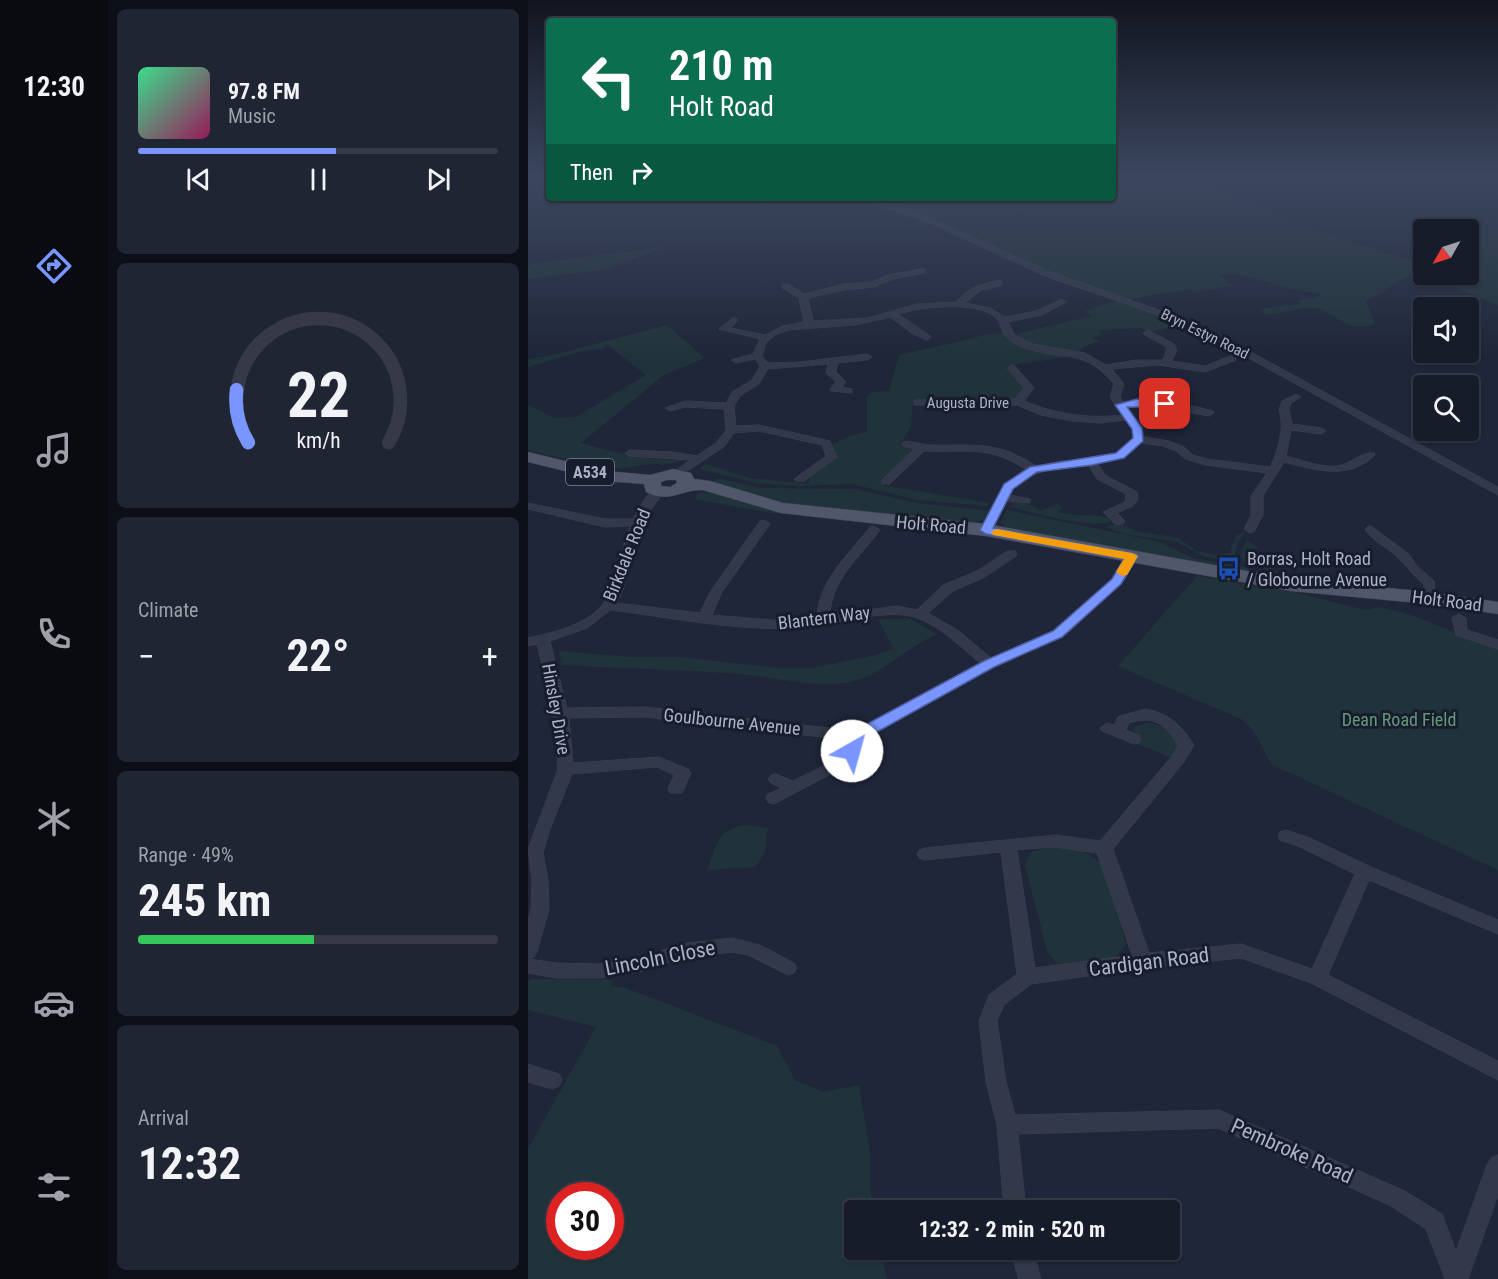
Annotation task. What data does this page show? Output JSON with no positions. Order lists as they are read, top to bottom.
{
  "streets": {
    "main road": ["A534", "Holt Road"],
    "street": [
      "Bryn Estyn Road",
      "Augusta Drive",
      "Birkdale Road",
      "Blantern Way",
      "Hinsley Drive",
      "Goulbourne Avenue",
      "Lincoln Close",
      "Cardigan Road",
      "Pembroke Road"
    ]
  },
  "crossings": [
    ["A534", "Birkdale Road"],
    ["Birkdale Road", "Blantern Way"],
    ["Birkdale Road", "Hinsley Drive"],
    ["Hinsley Drive", "Goulbourne Avenue"],
    ["Cardigan Road", "Pembroke Road"]
  ],
  "parks": ["Dean Road Field"],
  "places": {
    "bus stop": ["Borras, Holt Road / Globourne Avenue"]
  },
  "north": "bottom left",
  "page": {
    "tabs": "12:30",
    "turn": ["210 m", "Holt Road"],
    "song": ["97.8 FM", "Music"],
    "then": "Then",
    "tile": [
      "Climate",
      ["Range · 49%", "245 km"],
      ["Arrival", "12:32"]
    ],
    "heat": ["−", "22°", "+"],
    "limit": "30",
    "trip": "12:32 · 2 min · 520 m",
    "gauge": ["22", "km/h"]
  }
}
